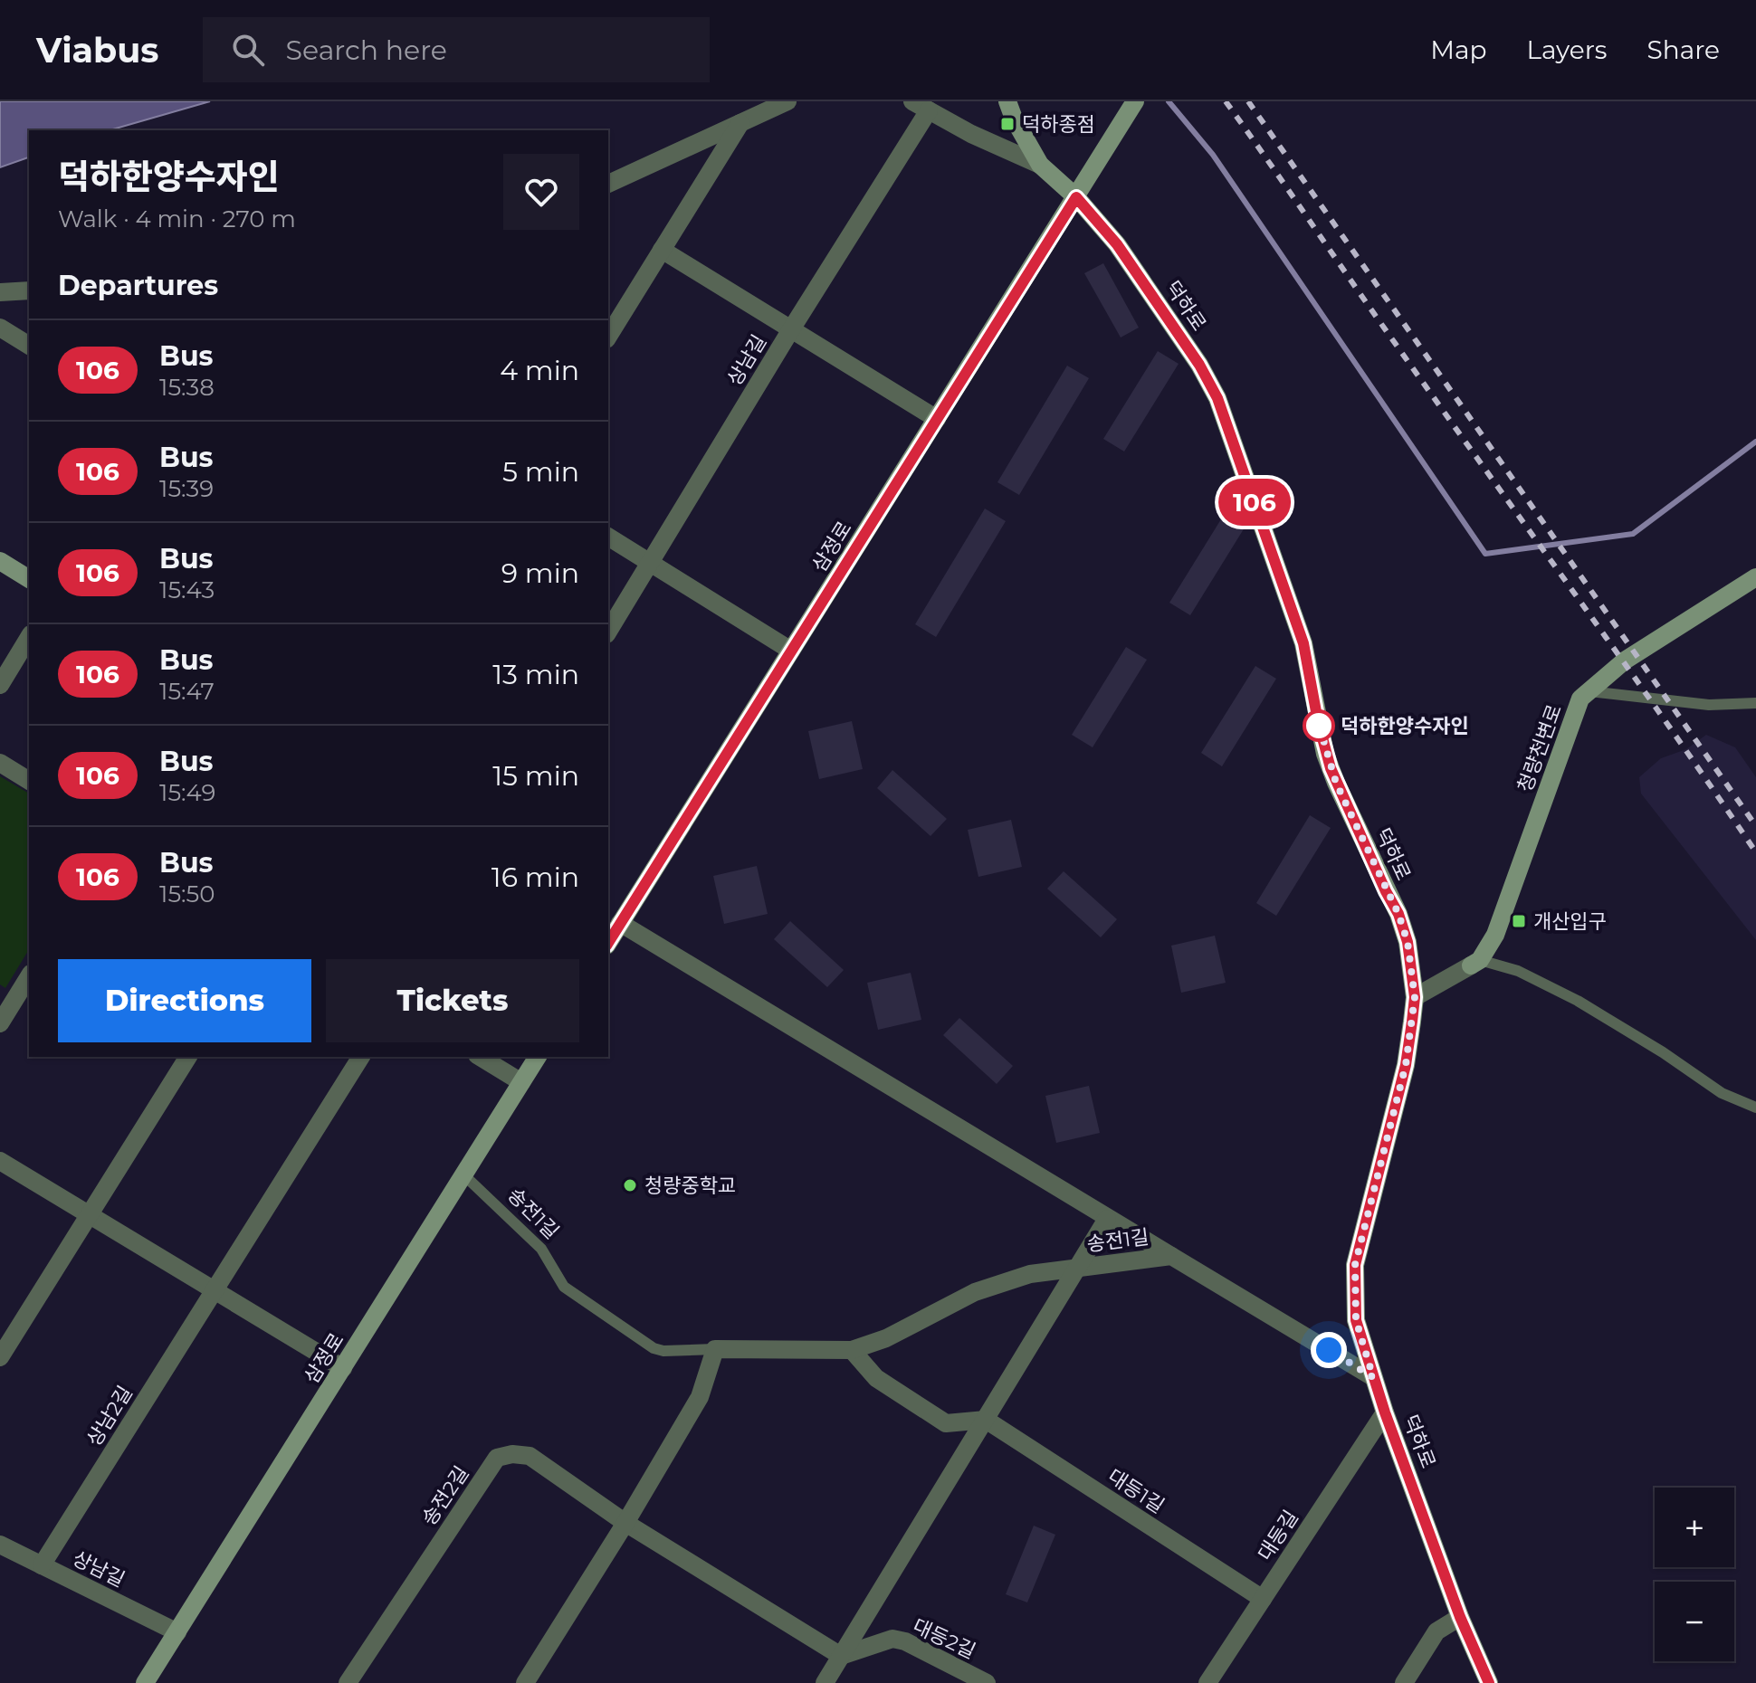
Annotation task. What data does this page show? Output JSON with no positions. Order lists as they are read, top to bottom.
{
  "streets": {
    "street": [
      "덕하로",
      "상남길",
      "삼정로",
      "청량천변로",
      "송전1길",
      "상남2길",
      "대등1길",
      "송전2길",
      "대등길",
      "대등2길"
    ]
  },
  "crossings": [
    ["덕하로", "삼정로"],
    ["덕하로", "송전1길"],
    ["덕하로", "대등길"],
    ["상남길", "삼정로"],
    ["상남길", "상남2길"],
    ["삼정로", "송전1길"],
    ["대등1길", "대등길"],
    ["송전2길", "대등2길"]
  ],
  "places": {
    "transit": ["덕하종점", "개산입구"],
    "other": ["덕하한양수자인", "청량중학교"]
  },
  "lines": ["bus line 106"],
  "page": {
    "header": "Viabus",
    "search": "Search here",
    "nav": ["Map", "Layers", "Share"],
    "on_map": "106",
    "heading": [
      ["덕하한양수자인", "Walk · 4 min · 270 m"],
      "Departures"
    ],
    "list": [
      {
        "mark": "106",
        "name": "Bus",
        "note": "15:38",
        "value": "4 min"
      },
      {
        "mark": "106",
        "name": "Bus",
        "note": "15:39",
        "value": "5 min"
      },
      {
        "mark": "106",
        "name": "Bus",
        "note": "15:43",
        "value": "9 min"
      },
      {
        "mark": "106",
        "name": "Bus",
        "note": "15:47",
        "value": "13 min"
      },
      {
        "mark": "106",
        "name": "Bus",
        "note": "15:49",
        "value": "15 min"
      },
      {
        "mark": "106",
        "name": "Bus",
        "note": "15:50",
        "value": "16 min"
      }
    ],
    "buttons": ["Directions", "Tickets"],
    "map_buttons": ["+", "−"]
  }
}
